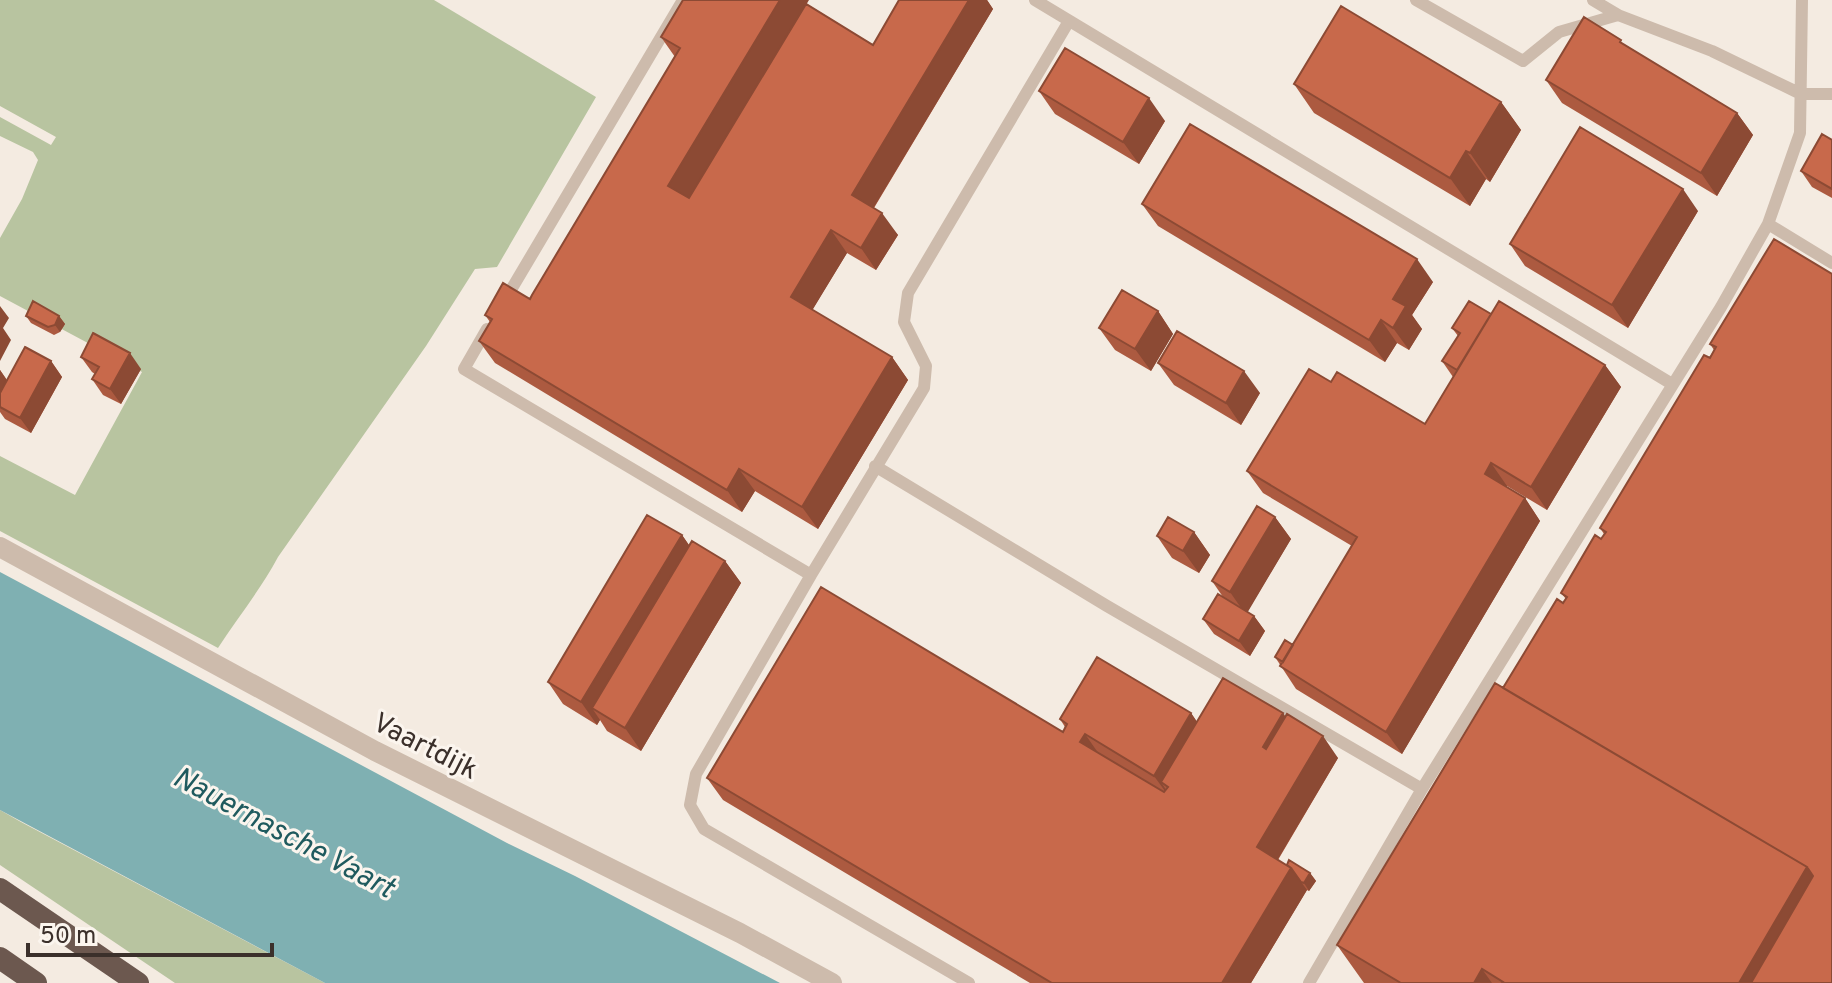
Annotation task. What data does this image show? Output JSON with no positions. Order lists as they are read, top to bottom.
{
  "streets": {
    "street": ["Vaartdijk"]
  },
  "water": ["Nauernasche Vaart"],
  "scale_bar": "50 m"
}
